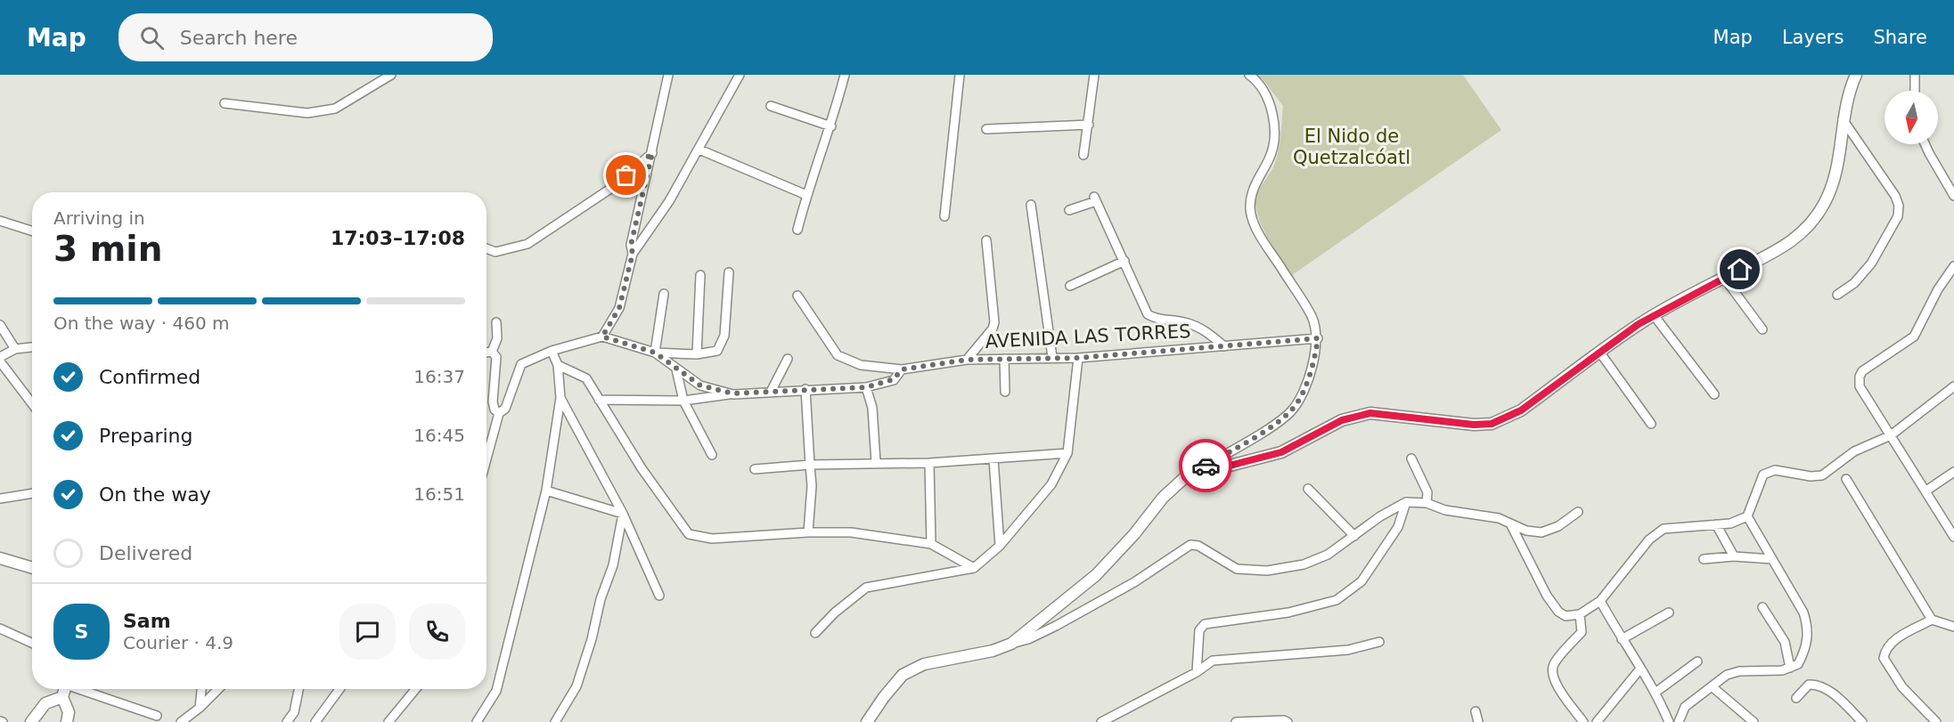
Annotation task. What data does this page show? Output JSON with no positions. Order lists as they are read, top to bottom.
{
  "streets": {
    "street": ["AVENIDA LAS TORRES"]
  },
  "parks": ["El Nido de Quetzalcóatl"],
  "north": "bottom",
  "page": {
    "header": "Map",
    "search": "Search here",
    "nav": ["Map", "Layers", "Share"],
    "heading": ["3 min", "Arriving in", "17:03–17:08"],
    "panel": ["Sam", "Courier · 4.9"],
    "bar": "On the way · 460 m",
    "list": [
      ["Confirmed", "16:37"],
      ["Preparing", "16:45"],
      ["On the way", "16:51"],
      "Delivered"
    ],
    "round": "S"
  }
}
